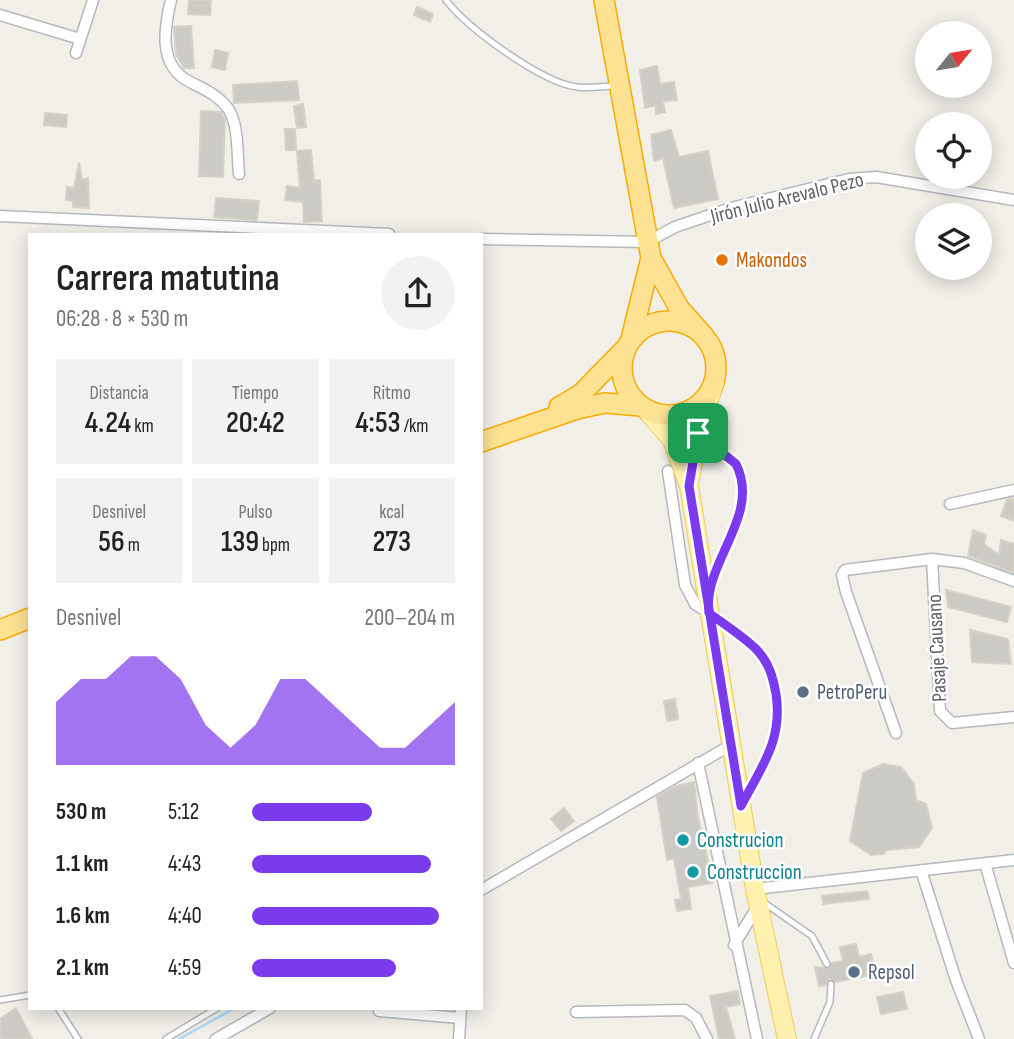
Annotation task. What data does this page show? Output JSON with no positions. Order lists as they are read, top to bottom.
{
  "streets": {
    "street": ["Jirón Julio Arevalo Pezo", "Pasaje Causano"]
  },
  "places": [
    "Makondos",
    "PetroPeru",
    "Construcion",
    "Construccion",
    "Repsol"
  ],
  "north": "top right",
  "page": {
    "heading": ["Carrera matutina", "06:28 · 8 × 530 m"],
    "stats": [
      ["Distancia", "4.24 km"],
      ["Tiempo", "20:42"],
      ["Ritmo", "4:53 /km"],
      ["Desnivel", "56 m"],
      ["Pulso", "139 bpm"],
      ["kcal", "273"]
    ],
    "chart": ["Desnivel", "200–204 m"],
    "list": [
      {
        "name": "530 m",
        "note": "5:12"
      },
      {
        "name": "1.1 km",
        "note": "4:43"
      },
      {
        "name": "1.6 km",
        "note": "4:40"
      },
      {
        "name": "2.1 km",
        "note": "4:59"
      }
    ]
  }
}
